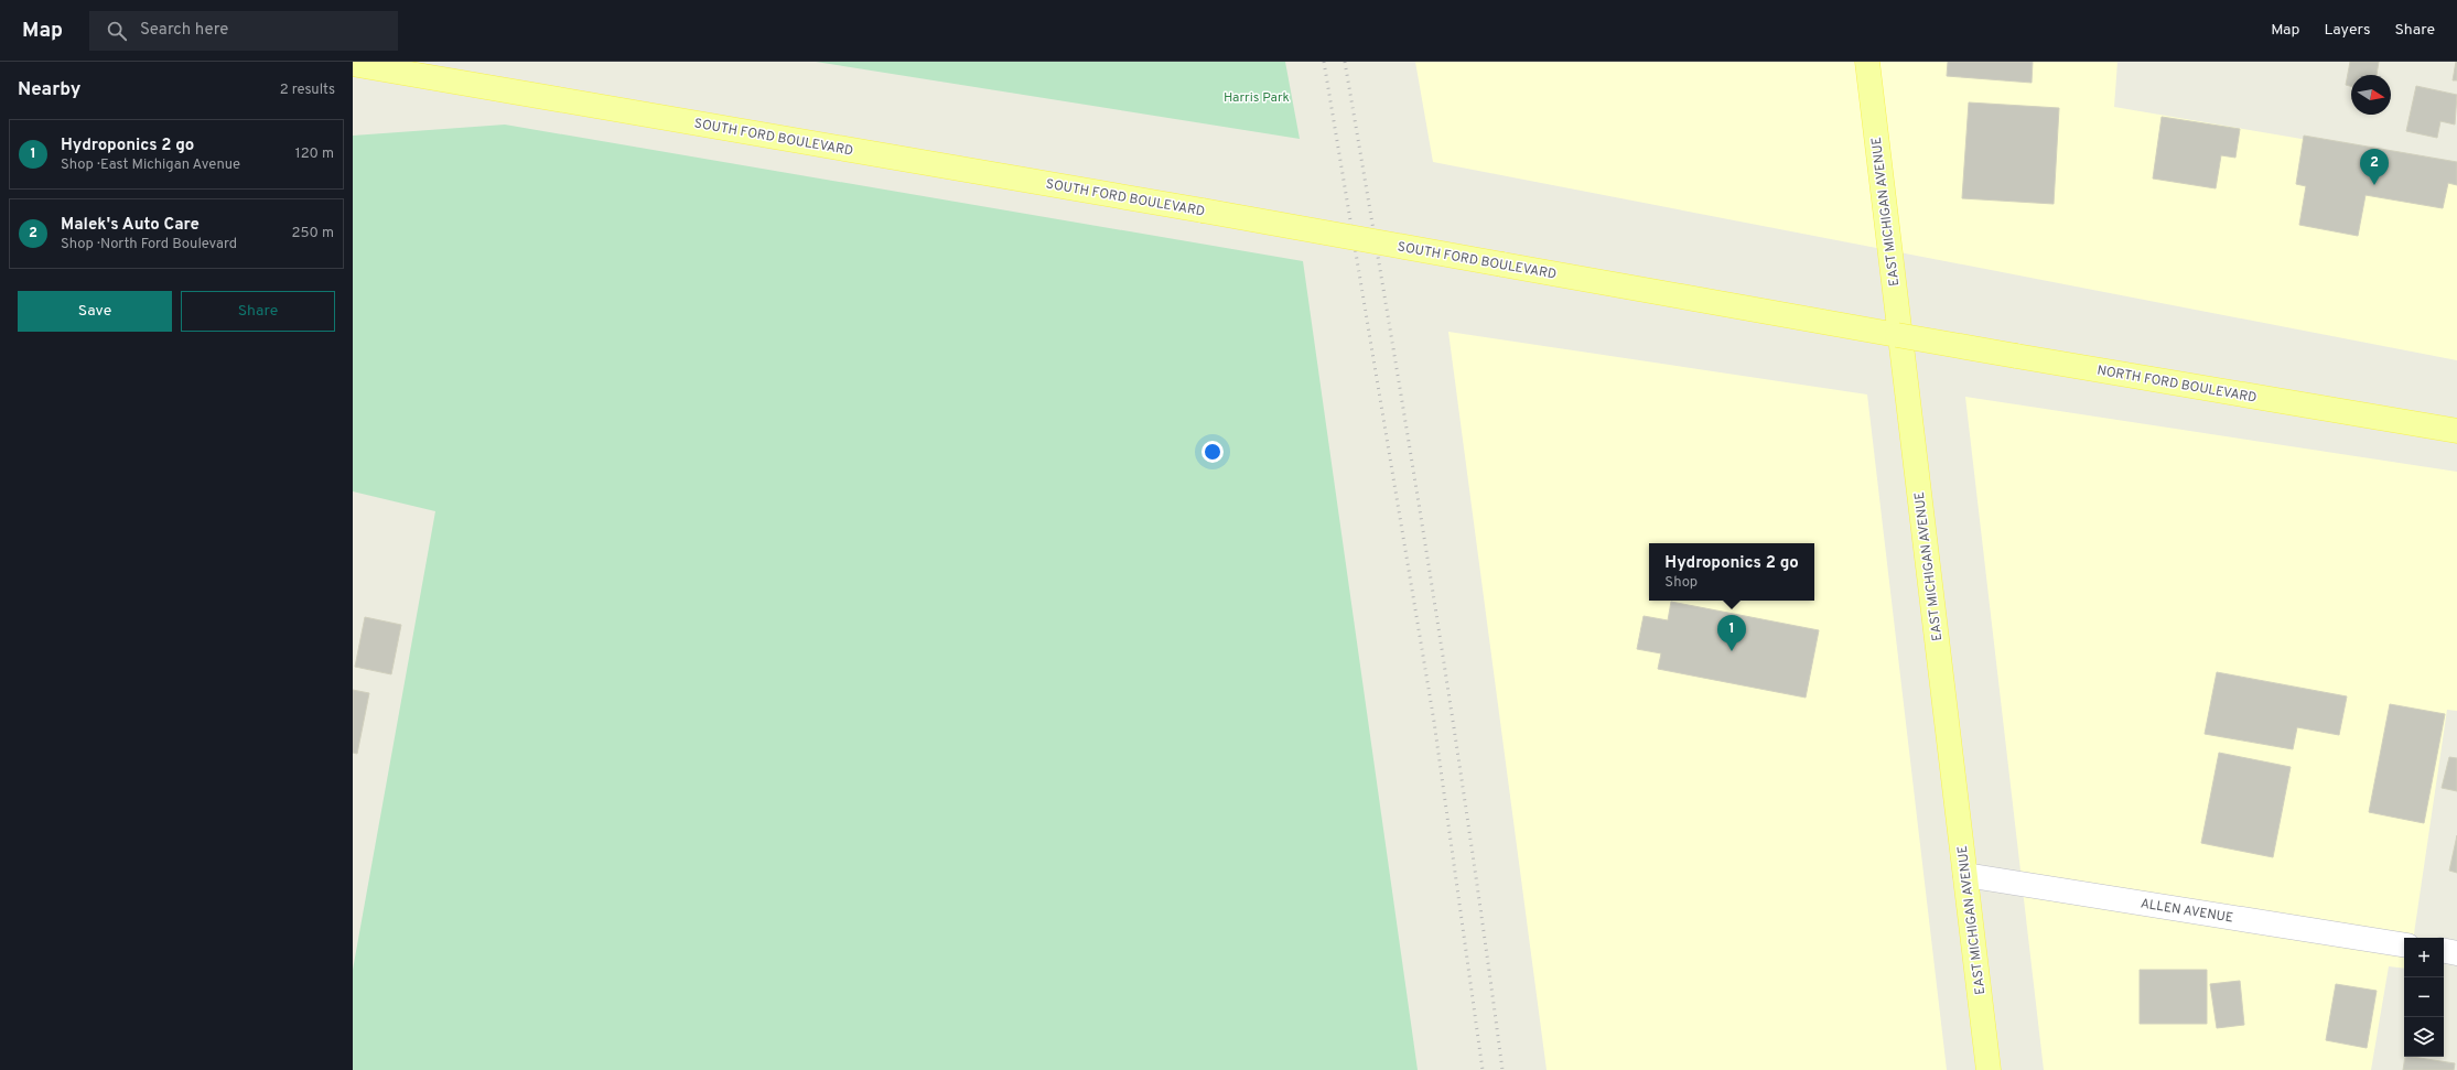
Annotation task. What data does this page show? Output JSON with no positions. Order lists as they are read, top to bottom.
{
  "streets": {
    "main road": ["SOUTH FORD BOULEVARD", "EAST MICHIGAN AVENUE", "NORTH FORD BOULEVARD"],
    "street": ["ALLEN AVENUE"]
  },
  "crossings": [
    ["SOUTH FORD BOULEVARD", "NORTH FORD BOULEVARD"],
    ["EAST MICHIGAN AVENUE", "ALLEN AVENUE"]
  ],
  "parks": ["Harris Park"],
  "north": "right",
  "page": {
    "header": "Map",
    "search": "Search here",
    "nav": ["Map", "Layers", "Share"],
    "heading": ["Nearby", "2 results"],
    "list": [
      {
        "mark": "1",
        "name": "Hydroponics 2 go",
        "note": "Shop · East Michigan Avenue",
        "value": "120 m"
      },
      {
        "mark": "2",
        "name": "Malek's Auto Care",
        "note": "Shop · North Ford Boulevard",
        "value": "250 m"
      }
    ],
    "pins": ["2", "1"],
    "buttons": ["Save", "Share"],
    "popup": ["Hydroponics 2 go", "Shop"],
    "map_buttons": ["+", "−"]
  }
}
